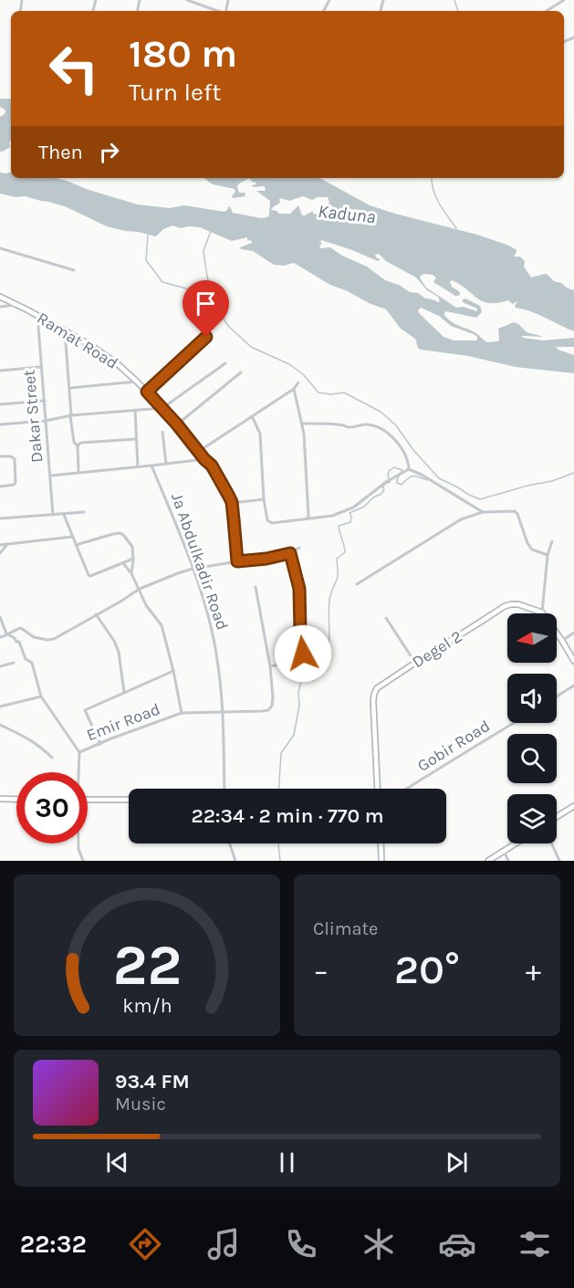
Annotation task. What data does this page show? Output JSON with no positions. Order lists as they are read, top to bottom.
{
  "streets": {
    "street": [
      "Ramat Road",
      "Dakar Street",
      "Ja Abdulkadir Road",
      "Degel 2",
      "Emir Road",
      "Gobir Road"
    ]
  },
  "crossings": [
    ["Ramat Road", "Dakar Street"],
    ["Ja Abdulkadir Road", "Emir Road"]
  ],
  "water": ["Kaduna"],
  "north": "left",
  "page": {
    "turn": ["180 m", "Turn left"],
    "then": "Then",
    "limit": "30",
    "trip": "22:34 · 2 min · 770 m",
    "tile": "Climate",
    "heat": ["−", "20°", "+"],
    "song": ["93.4 FM", "Music"],
    "tabs": "22:32",
    "gauge": ["22", "km/h"]
  }
}
